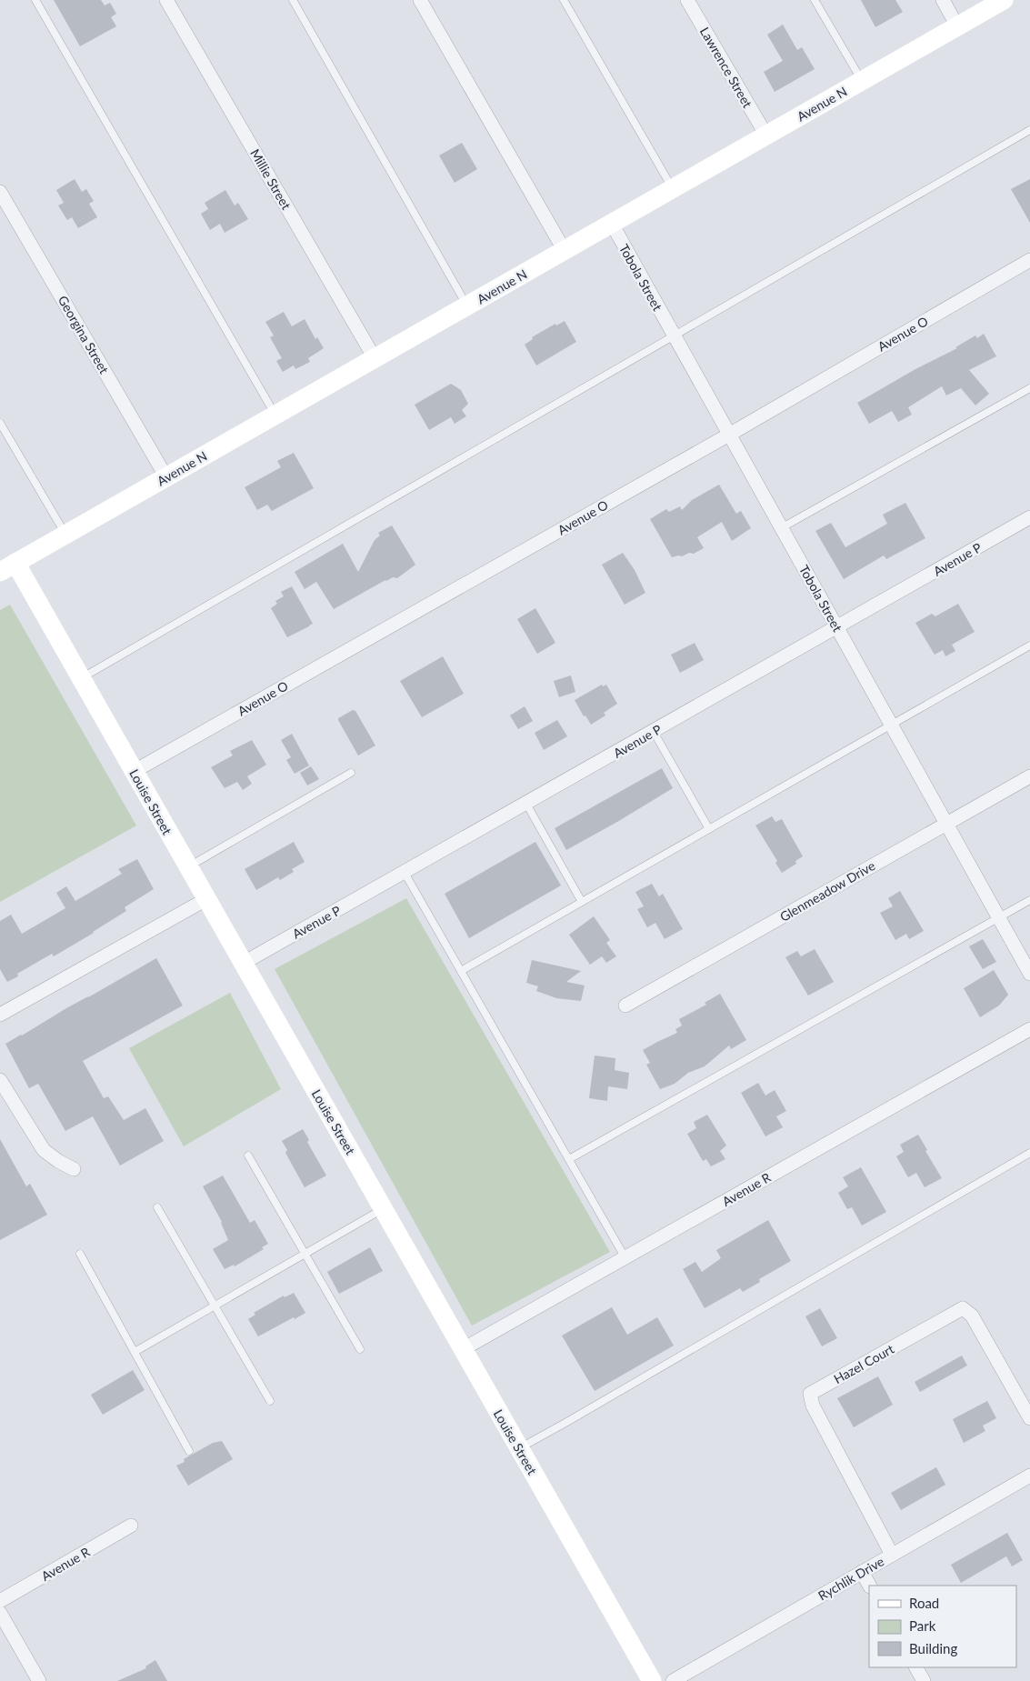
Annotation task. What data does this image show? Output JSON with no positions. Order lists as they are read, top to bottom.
{
  "streets": {
    "street": [
      "Lawrence Street",
      "Avenue N",
      "Millie Street",
      "Tobola Street",
      "Avenue O",
      "Georgina Street",
      "Avenue P",
      "Louise Street",
      "Glenmeadow Drive",
      "Avenue R",
      "Hazel Court",
      "Rychlik Drive"
    ]
  },
  "crossings": [
    ["Lawrence Street", "Avenue N"],
    ["Avenue N", "Millie Street"],
    ["Avenue N", "Tobola Street"],
    ["Avenue N", "Georgina Street"],
    ["Avenue N", "Louise Street"],
    ["Tobola Street", "Avenue O"],
    ["Tobola Street", "Avenue P"],
    ["Tobola Street", "Glenmeadow Drive"],
    ["Avenue O", "Louise Street"],
    ["Avenue P", "Louise Street"],
    ["Louise Street", "Avenue R"],
    ["Hazel Court", "Rychlik Drive"]
  ],
  "legend": ["Road", "Park", "Building"]
}
